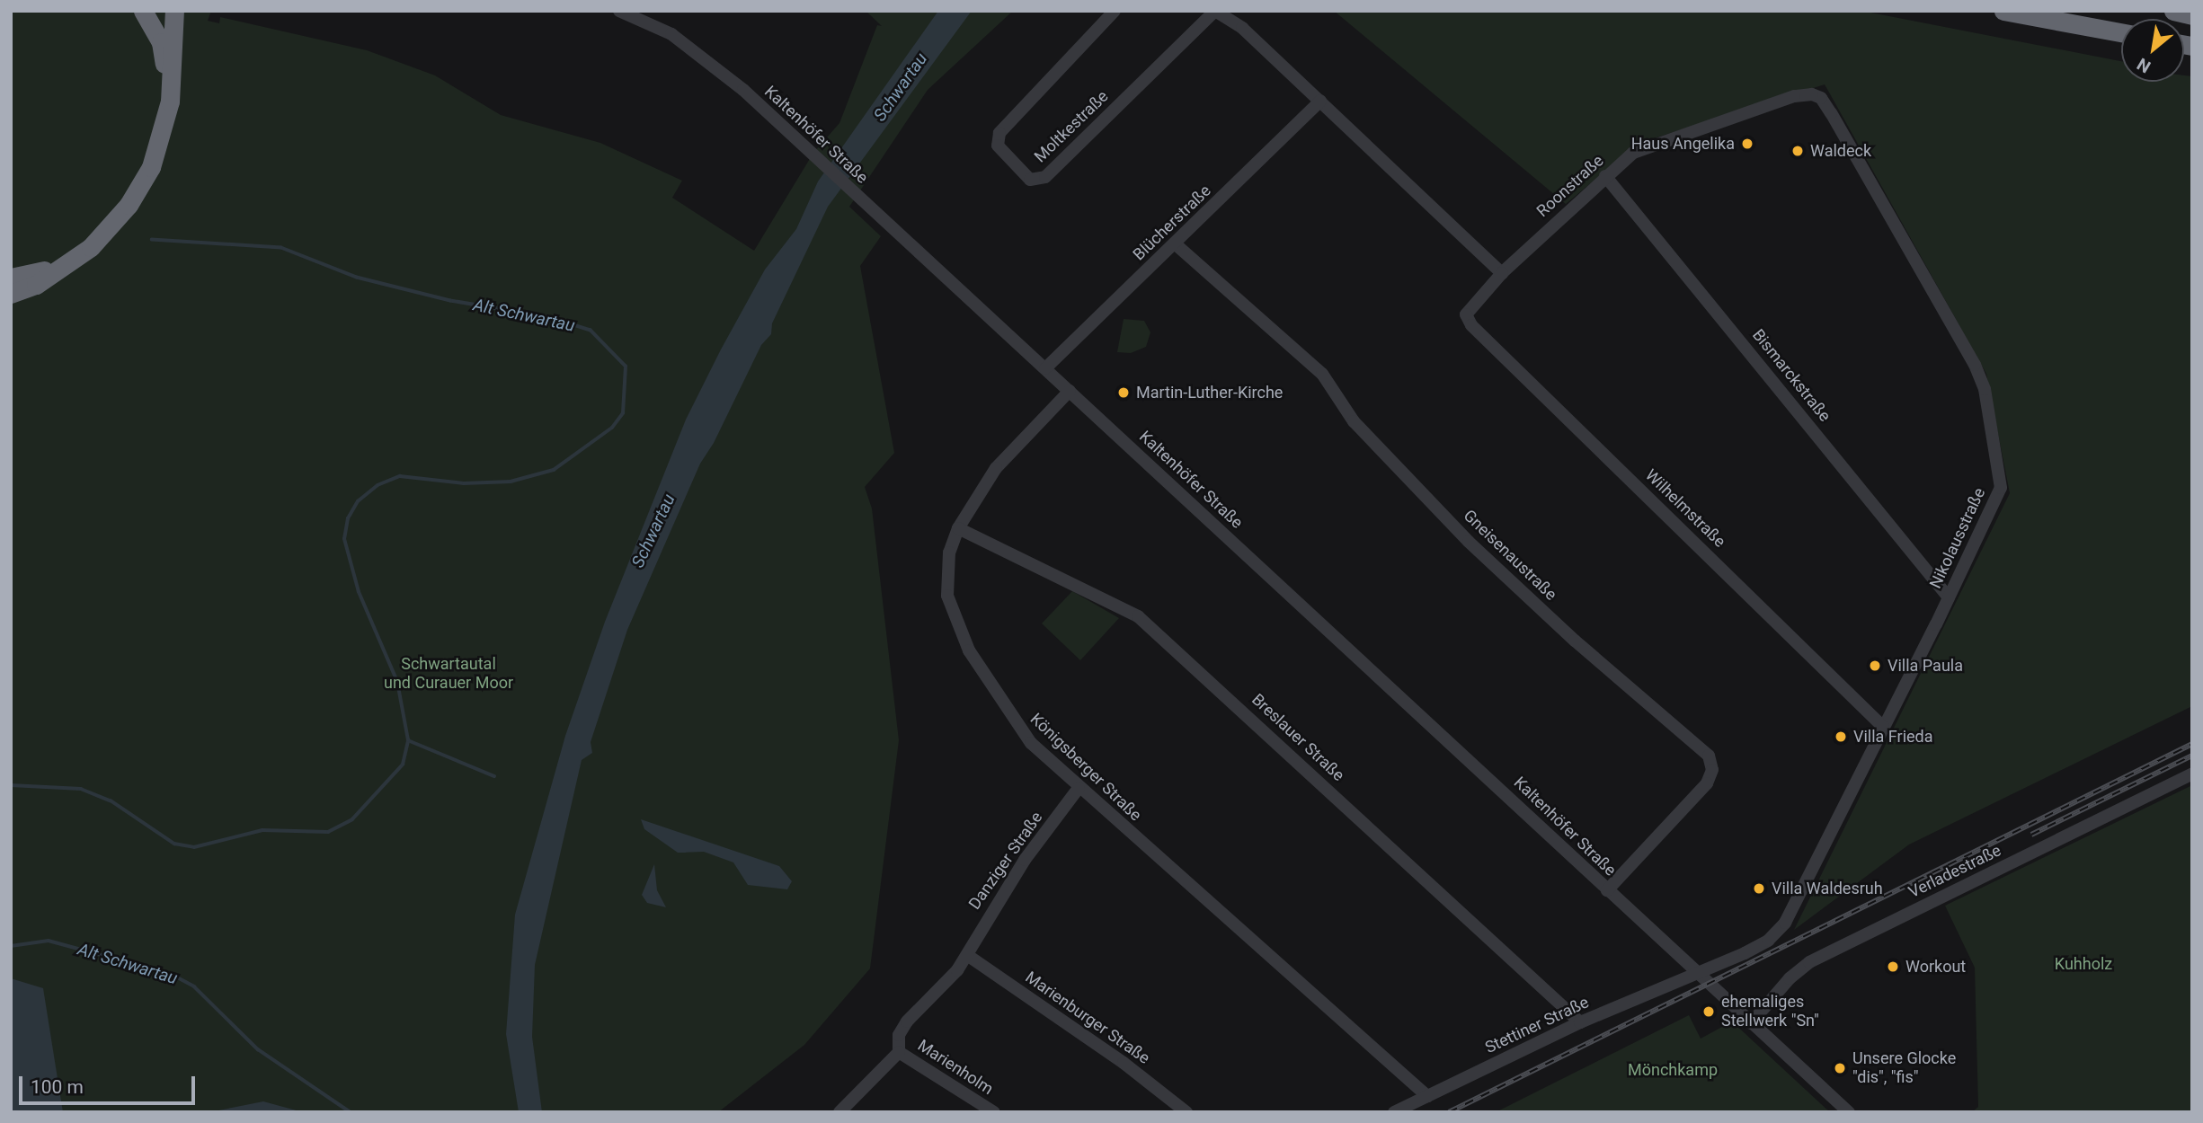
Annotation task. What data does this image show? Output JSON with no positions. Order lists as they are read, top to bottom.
{
  "streets": {
    "street": [
      "Moltkestraße",
      "Kaltenhöfer Straße",
      "Roonstraße",
      "Blücherstraße",
      "Bismarckstraße",
      "Wilhelmstraße",
      "Nikolausstraße",
      "Gneisenaustraße",
      "Breslauer Straße",
      "Königsberger Straße",
      "Danziger Straße",
      "Verladestraße",
      "Marienburger Straße",
      "Stettiner Straße",
      "Marienholm"
    ]
  },
  "crossings": [
    ["Moltkestraße", "Roonstraße"],
    ["Moltkestraße", "Blücherstraße"],
    ["Kaltenhöfer Straße", "Blücherstraße"],
    ["Kaltenhöfer Straße", "Nikolausstraße"],
    ["Kaltenhöfer Straße", "Gneisenaustraße"],
    ["Kaltenhöfer Straße", "Königsberger Straße"],
    ["Kaltenhöfer Straße", "Verladestraße"],
    ["Kaltenhöfer Straße", "Stettiner Straße"],
    ["Roonstraße", "Bismarckstraße"],
    ["Roonstraße", "Wilhelmstraße"],
    ["Roonstraße", "Nikolausstraße"],
    ["Blücherstraße", "Gneisenaustraße"],
    ["Bismarckstraße", "Nikolausstraße"],
    ["Wilhelmstraße", "Nikolausstraße"],
    ["Nikolausstraße", "Stettiner Straße"],
    ["Breslauer Straße", "Königsberger Straße"],
    ["Breslauer Straße", "Stettiner Straße"],
    ["Königsberger Straße", "Danziger Straße"],
    ["Königsberger Straße", "Stettiner Straße"],
    ["Danziger Straße", "Marienburger Straße"],
    ["Danziger Straße", "Marienholm"]
  ],
  "water": ["Schwartau", "Alt Schwartau"],
  "parks": ["Schwartautal und Curauer Moor", "Kuhholz", "Mönchkamp"],
  "places": [
    "Haus Angelika",
    "Waldeck",
    "Martin-Luther-Kirche",
    "Villa Paula",
    "Villa Frieda",
    "Villa Waldesruh",
    "Workout",
    "ehemaliges Stellwerk \"Sn\"",
    "Unsere Glocke \"dis\", \"fis\""
  ],
  "scale_bar": "100 m",
  "north": "bottom left"
}
